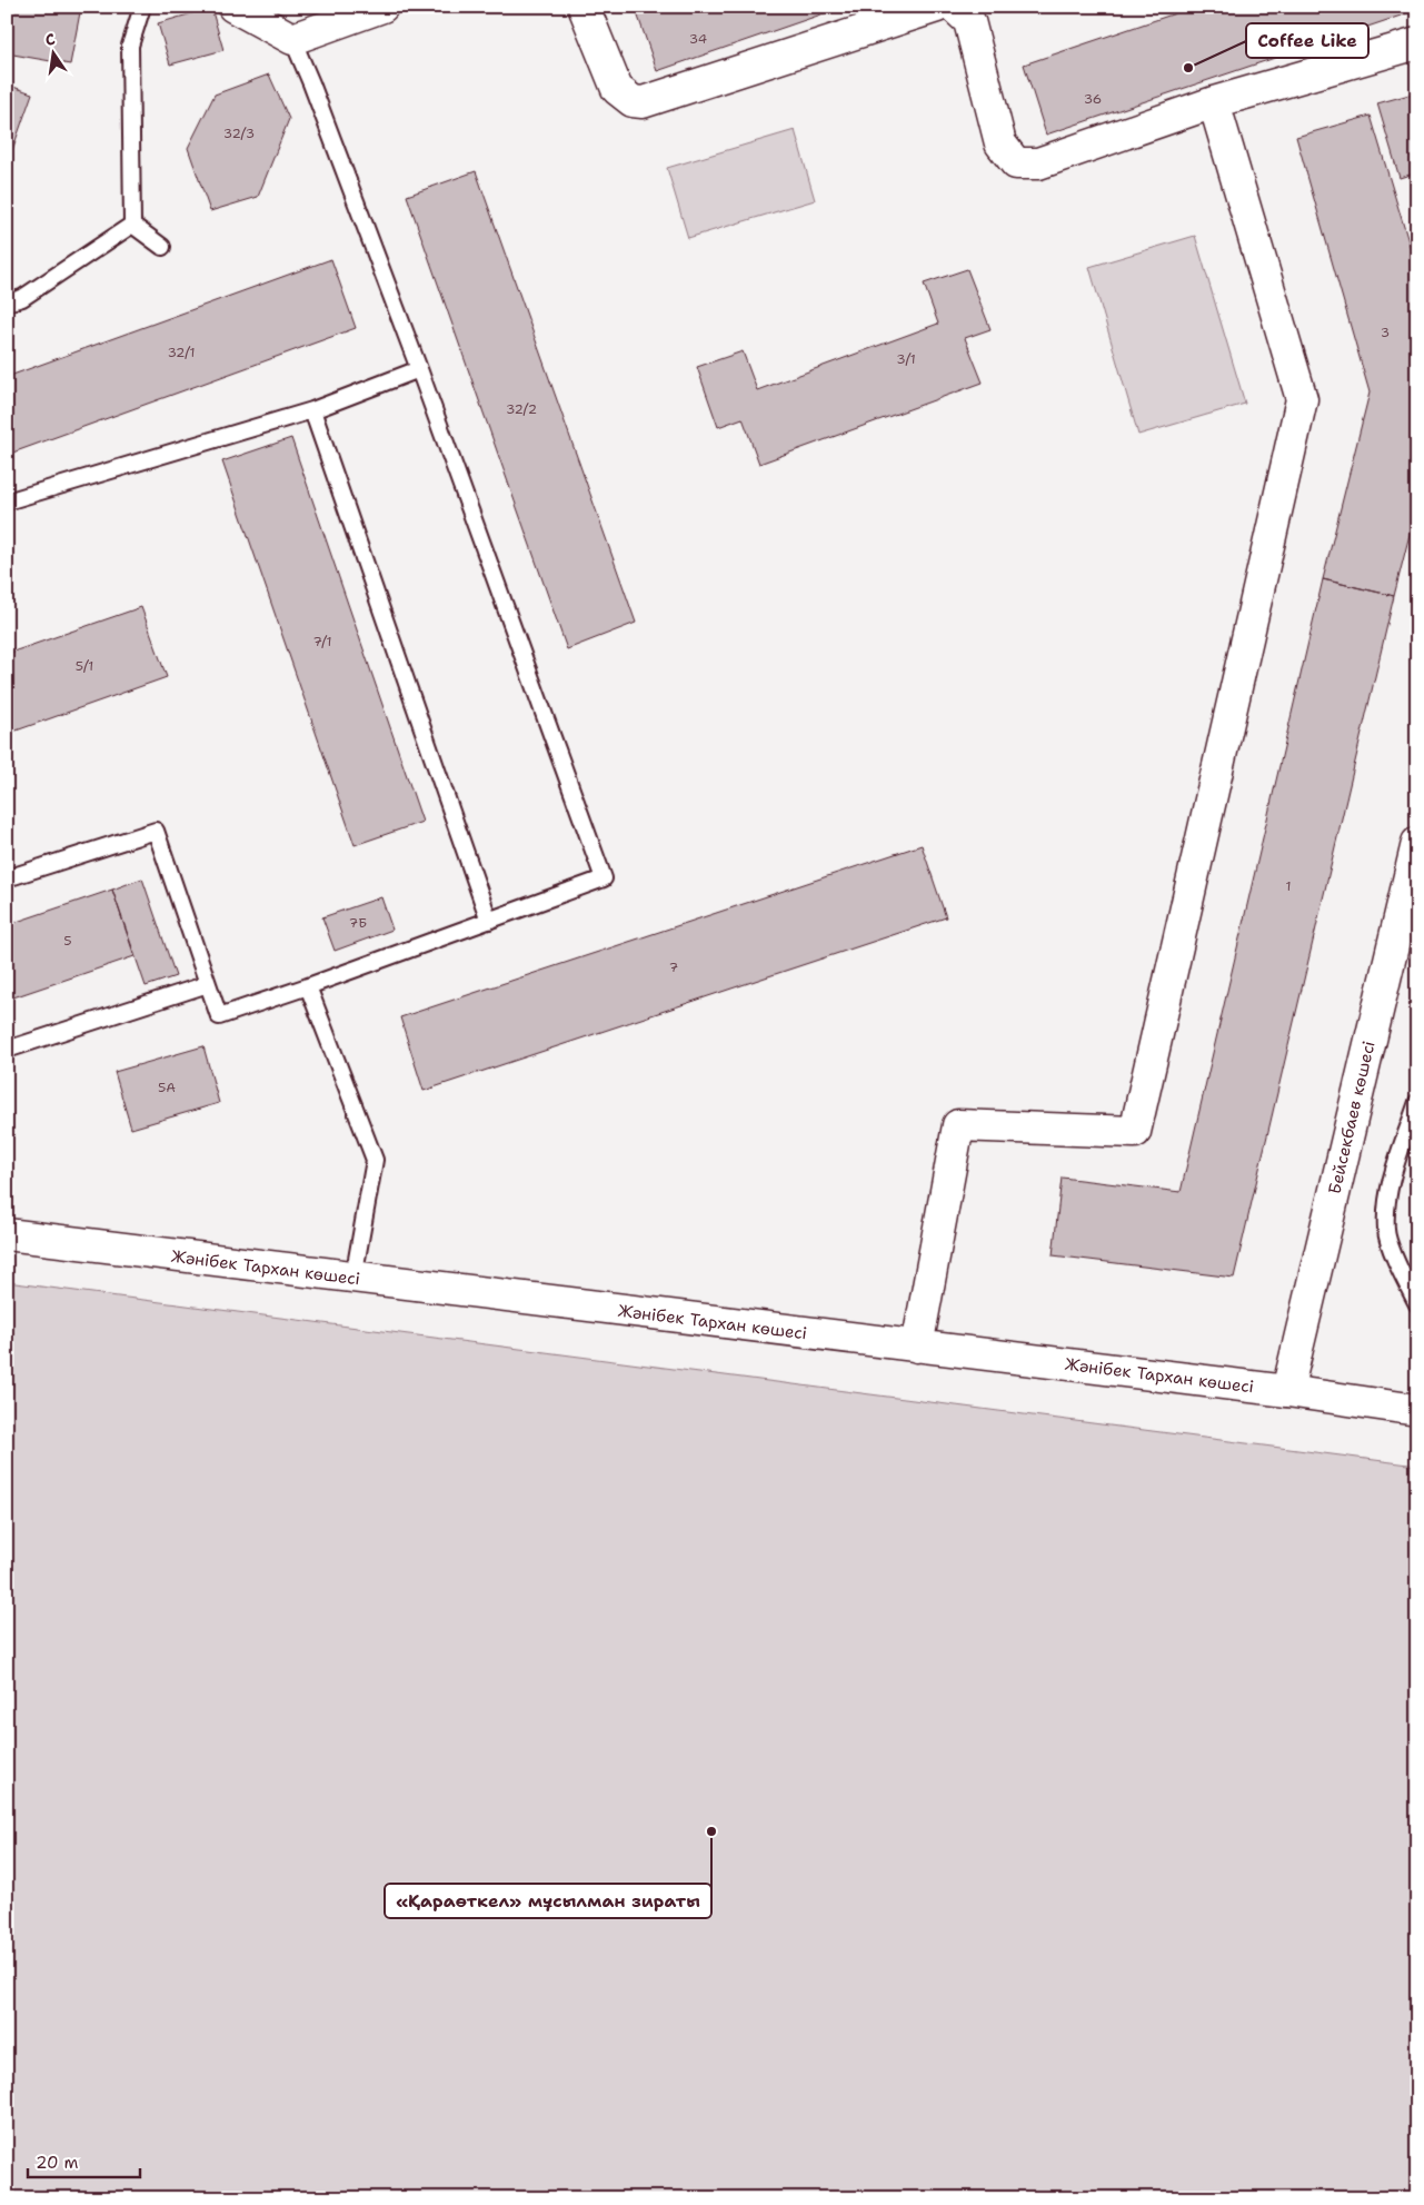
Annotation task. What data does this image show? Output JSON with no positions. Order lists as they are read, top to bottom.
{
  "streets": {
    "street": ["Бейсекбаев көшесі", "Жәнібек Тархан көшесі"]
  },
  "crossings": [
    ["Бейсекбаев көшесі", "Жәнібек Тархан көшесі"]
  ],
  "places": ["Coffee Like", "«Қараөткел» мұсылман зираты"],
  "house_numbers": [
    "34",
    "36",
    "32/3",
    "3",
    "32/1",
    "3/1",
    "32/2",
    "7/1",
    "5/1",
    "1",
    "7Б",
    "5",
    "7",
    "5А"
  ],
  "scale_bar": "20 m",
  "north": "top"
}
